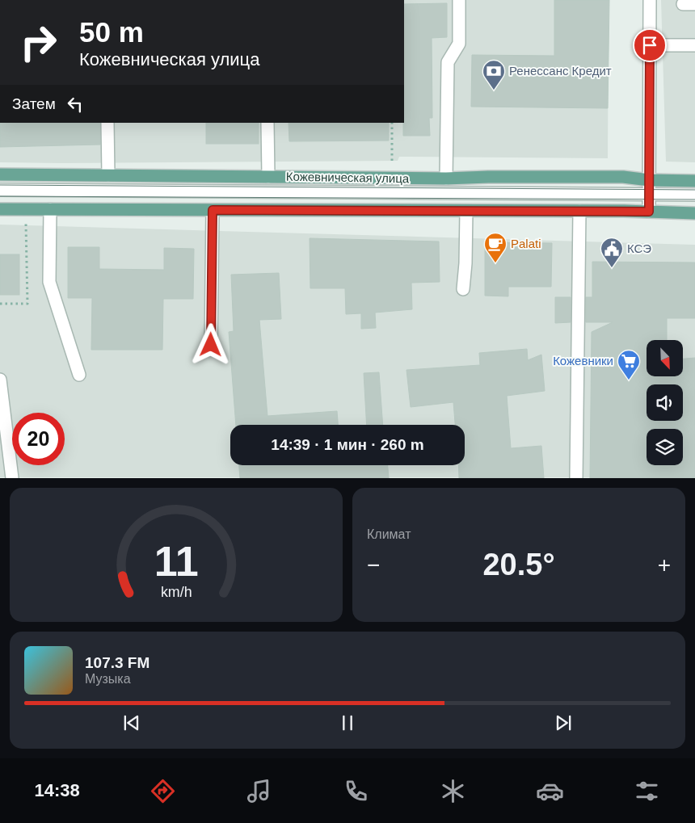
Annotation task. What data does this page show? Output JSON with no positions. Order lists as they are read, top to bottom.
{
  "streets": {
    "main road": ["Кожевническая улица"]
  },
  "places": {
    "bank": ["Ренессанс Кредит"],
    "cafe": ["Palati"],
    "public building": ["КСЭ"],
    "supermarket": ["Кожевники"]
  },
  "north": "bottom right",
  "page": {
    "turn": ["50 m", "Кожевническая улица"],
    "then": "Затем",
    "limit": "20",
    "trip": "14:39 · 1 мин · 260 m",
    "tile": "Климат",
    "heat": ["−", "20.5°", "+"],
    "song": ["107.3 FM", "Музыка"],
    "tabs": "14:38",
    "gauge": ["11", "km/h"]
  }
}
